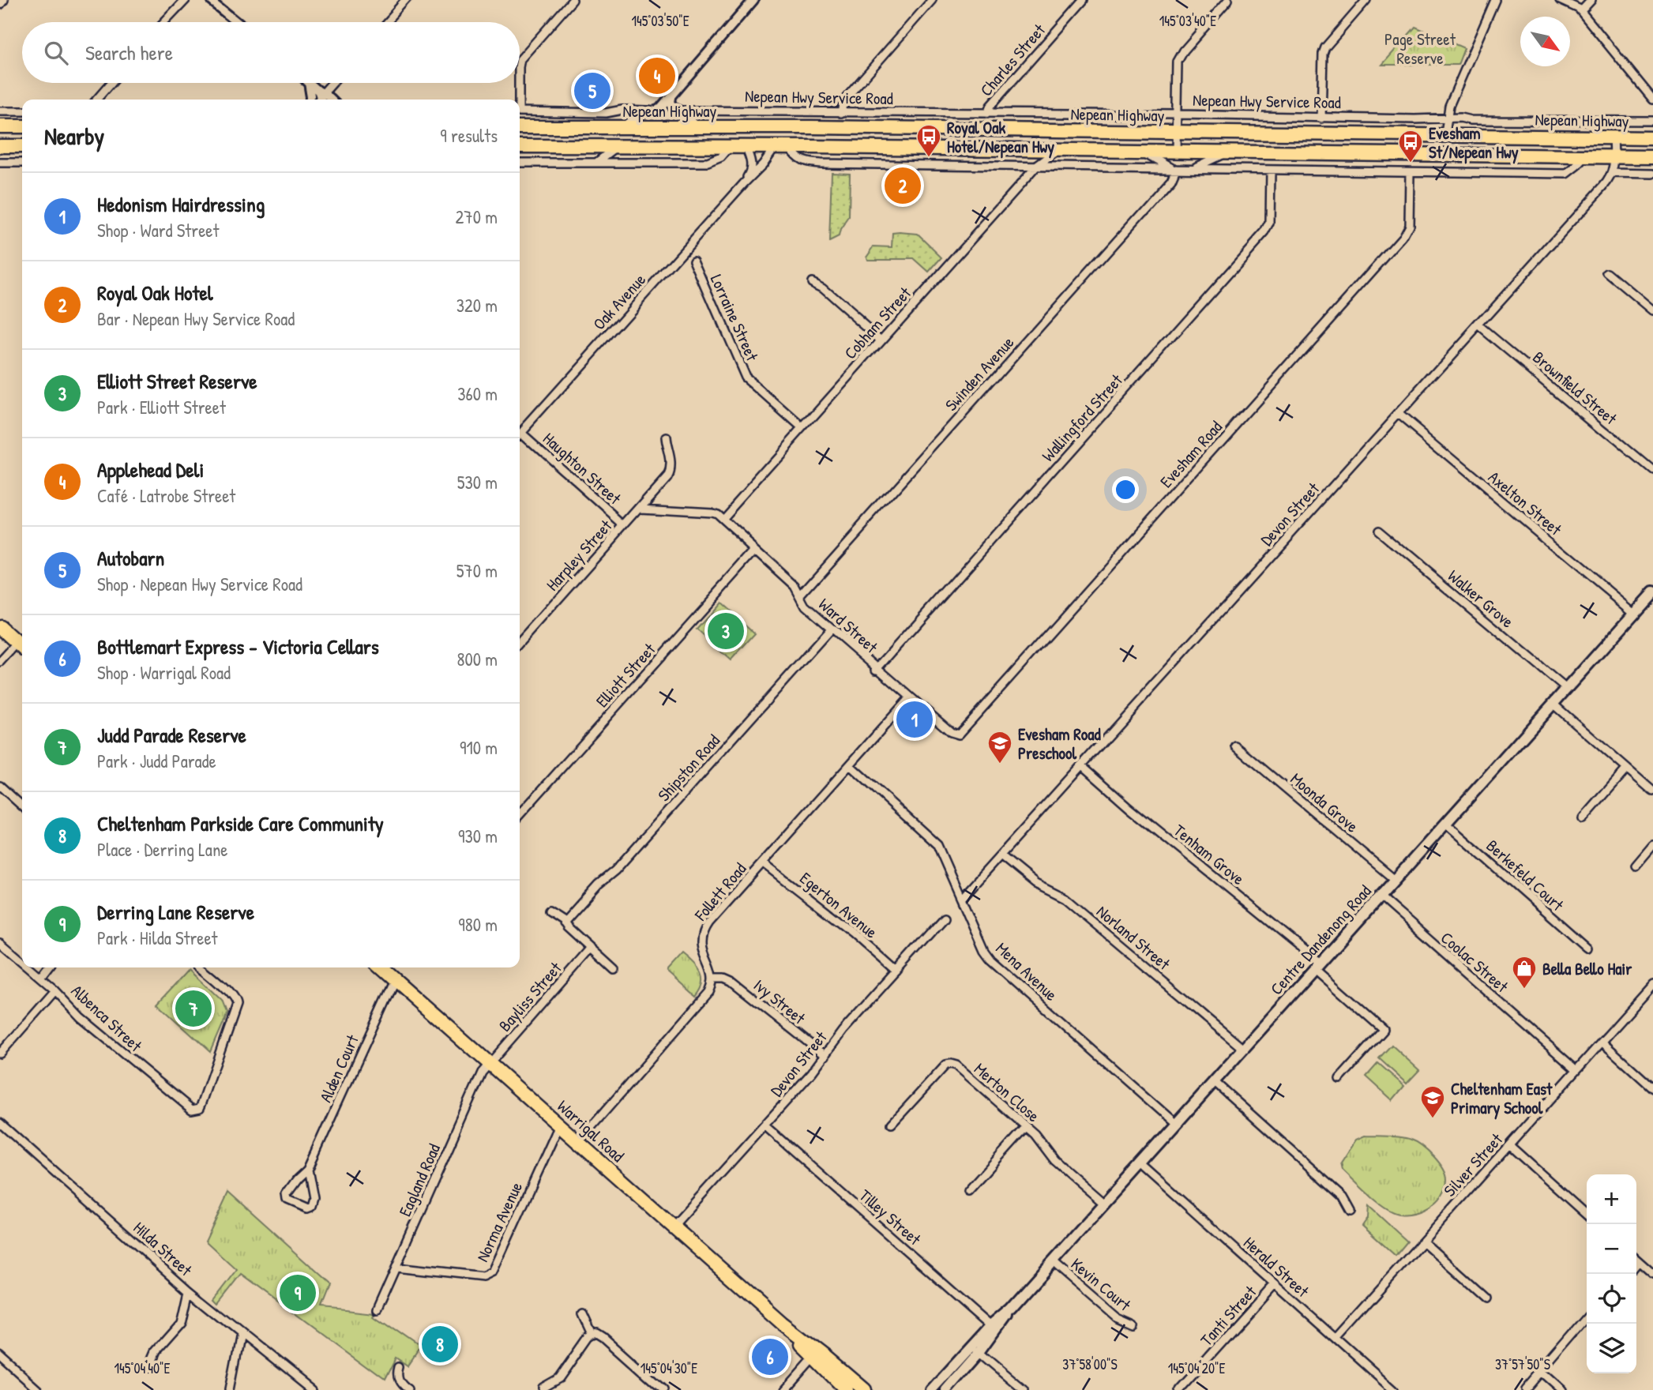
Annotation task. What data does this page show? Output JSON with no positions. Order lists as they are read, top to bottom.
{
  "streets": {
    "highway": ["Nepean Highway", "Warrigal Road"],
    "main road": ["Centre Dandenong Road"],
    "street": [
      "Charles Street",
      "Nepean Hwy Service Road",
      "Oak Avenue",
      "Lorraine Street",
      "Cobham Street",
      "Swinden Avenue",
      "Brownfield Street",
      "Wallingford Street",
      "Evesham Road",
      "Haughton Street",
      "Axelton Street",
      "Devon Street",
      "Harpley Street",
      "Walker Grove",
      "Ward Street",
      "Elliott Street",
      "Shipston Road",
      "Moonda Grove",
      "Tenham Grove",
      "Berkefeld Court",
      "Follett Road",
      "Egerton Avenue",
      "Norland Street",
      "Coolac Street",
      "Mena Avenue",
      "Bayliss Street",
      "Ivy Street",
      "Albenca Street",
      "Alden Court",
      "Merton Close",
      "Silver Street",
      "Eagland Road",
      "Tilley Street",
      "Norma Avenue",
      "Hilda Street",
      "Herald Street",
      "Kevin Court",
      "Tanti Street"
    ]
  },
  "crossings": [
    ["Charles Street", "Nepean Hwy Service Road"],
    ["Nepean Highway", "Devon Street"],
    ["Oak Avenue", "Haughton Street"],
    ["Lorraine Street", "Cobham Street"],
    ["Cobham Street", "Ward Street"],
    ["Swinden Avenue", "Ward Street"],
    ["Brownfield Street", "Devon Street"],
    ["Wallingford Street", "Ward Street"],
    ["Evesham Road", "Ward Street"],
    ["Haughton Street", "Harpley Street"],
    ["Axelton Street", "Devon Street"],
    ["Axelton Street", "Centre Dandenong Road"],
    ["Devon Street", "Tenham Grove"],
    ["Devon Street", "Egerton Avenue"],
    ["Devon Street", "Norland Street"],
    ["Devon Street", "Mena Avenue"],
    ["Devon Street", "Ivy Street"],
    ["Devon Street", "Warrigal Road"],
    ["Devon Street", "Tilley Street"],
    ["Harpley Street", "Ward Street"],
    ["Walker Grove", "Centre Dandenong Road"],
    ["Ward Street", "Elliott Street"],
    ["Ward Street", "Shipston Road"],
    ["Ward Street", "Follett Road"],
    ["Moonda Grove", "Centre Dandenong Road"],
    ["Tenham Grove", "Centre Dandenong Road"],
    ["Berkefeld Court", "Centre Dandenong Road"],
    ["Follett Road", "Egerton Avenue"],
    ["Follett Road", "Mena Avenue"],
    ["Follett Road", "Ivy Street"],
    ["Norland Street", "Centre Dandenong Road"],
    ["Centre Dandenong Road", "Coolac Street"],
    ["Centre Dandenong Road", "Mena Avenue"],
    ["Centre Dandenong Road", "Merton Close"],
    ["Centre Dandenong Road", "Tilley Street"],
    ["Centre Dandenong Road", "Herald Street"],
    ["Centre Dandenong Road", "Kevin Court"],
    ["Coolac Street", "Silver Street"],
    ["Bayliss Street", "Warrigal Road"],
    ["Bayliss Street", "Eagland Road"],
    ["Alden Court", "Warrigal Road"],
    ["Warrigal Road", "Eagland Road"],
    ["Warrigal Road", "Norma Avenue"],
    ["Silver Street", "Herald Street"],
    ["Eagland Road", "Norma Avenue"],
    ["Herald Street", "Tanti Street"]
  ],
  "parks": ["Page Street Reserve"],
  "places": {
    "bus stop": ["Royal Oak Hotel/Nepean Hwy", "Evesham St/Nepean Hwy"],
    "school or university": ["Evesham Road Preschool", "Cheltenham East Primary School"],
    "shop": ["Bella Bello Hair"]
  },
  "north": "bottom right",
  "page": {
    "search": "Search here",
    "pins": [
      "4",
      "5",
      "2",
      "3",
      "1",
      "7",
      "9",
      "8",
      "6"
    ],
    "heading": ["Nearby", "9 results"],
    "list": [
      {
        "mark": "1",
        "name": "Hedonism Hairdressing",
        "note": "Shop · Ward Street",
        "value": "270 m"
      },
      {
        "mark": "2",
        "name": "Royal Oak Hotel",
        "note": "Bar · Nepean Hwy Service Road",
        "value": "320 m"
      },
      {
        "mark": "3",
        "name": "Elliott Street Reserve",
        "note": "Park · Elliott Street",
        "value": "360 m"
      },
      {
        "mark": "4",
        "name": "Applehead Deli",
        "note": "Café · Latrobe Street",
        "value": "530 m"
      },
      {
        "mark": "5",
        "name": "Autobarn",
        "note": "Shop · Nepean Hwy Service Road",
        "value": "570 m"
      },
      {
        "mark": "6",
        "name": "Bottlemart Express - Victoria Cellars",
        "note": "Shop · Warrigal Road",
        "value": "800 m"
      },
      {
        "mark": "7",
        "name": "Judd Parade Reserve",
        "note": "Park · Judd Parade",
        "value": "910 m"
      },
      {
        "mark": "8",
        "name": "Cheltenham Parkside Care Community",
        "note": "Place · Derring Lane",
        "value": "930 m"
      },
      {
        "mark": "9",
        "name": "Derring Lane Reserve",
        "note": "Park · Hilda Street",
        "value": "980 m"
      }
    ],
    "map_buttons": ["+", "−"]
  },
  "coordinates": [
    "145°03'50\"E",
    "145°03'40\"E",
    "37°58'00\"S",
    "37°57'50\"S",
    "145°04'40\"E",
    "145°04'30\"E",
    "145°04'20\"E"
  ]
}
